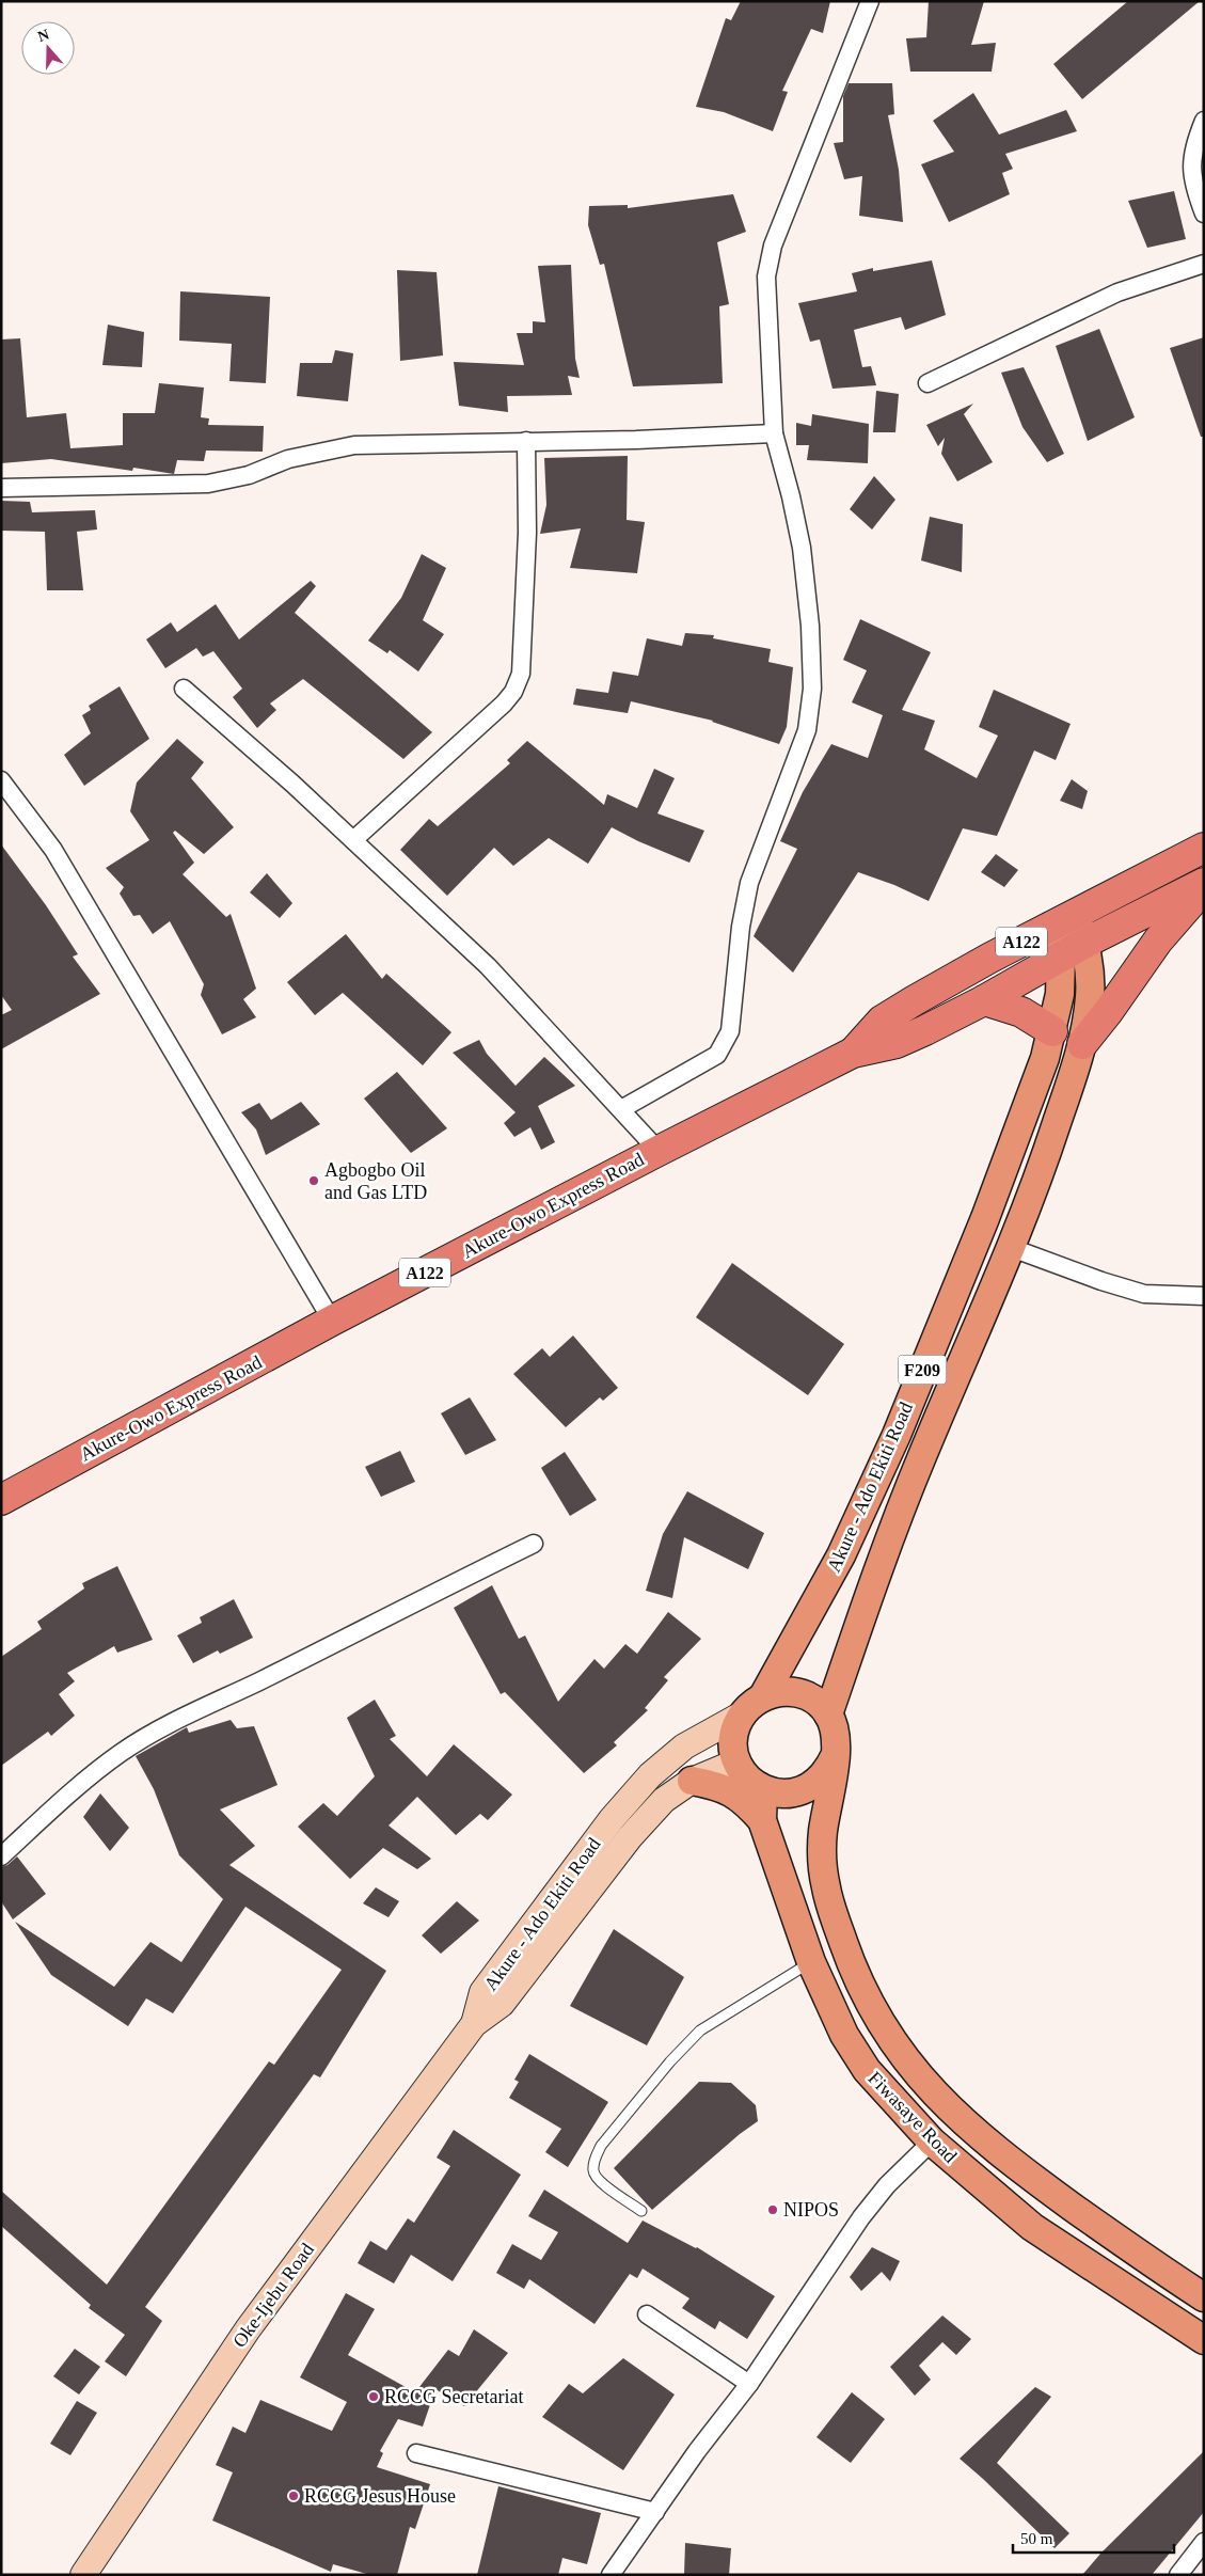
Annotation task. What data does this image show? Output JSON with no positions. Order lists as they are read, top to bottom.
{
  "streets": {
    "highway": ["A122", "Akure-Owo Express Road"],
    "main road": [
      "F209",
      "Akure - Ado Ekiti Road",
      "Fiwasaye Road",
      "Oke-Ijebu Road"
    ]
  },
  "crossings": [
    ["Akure-Owo Express Road", "Akure - Ado Ekiti Road"],
    ["Akure - Ado Ekiti Road", "Fiwasaye Road"],
    ["Akure - Ado Ekiti Road", "Oke-Ijebu Road"]
  ],
  "places": [
    "Agbogbo Oil and Gas LTD",
    "NIPOS",
    "RCCG Secretariat",
    "RCCG Jesus House"
  ],
  "scale_bar": "50 m",
  "north": "top"
}
